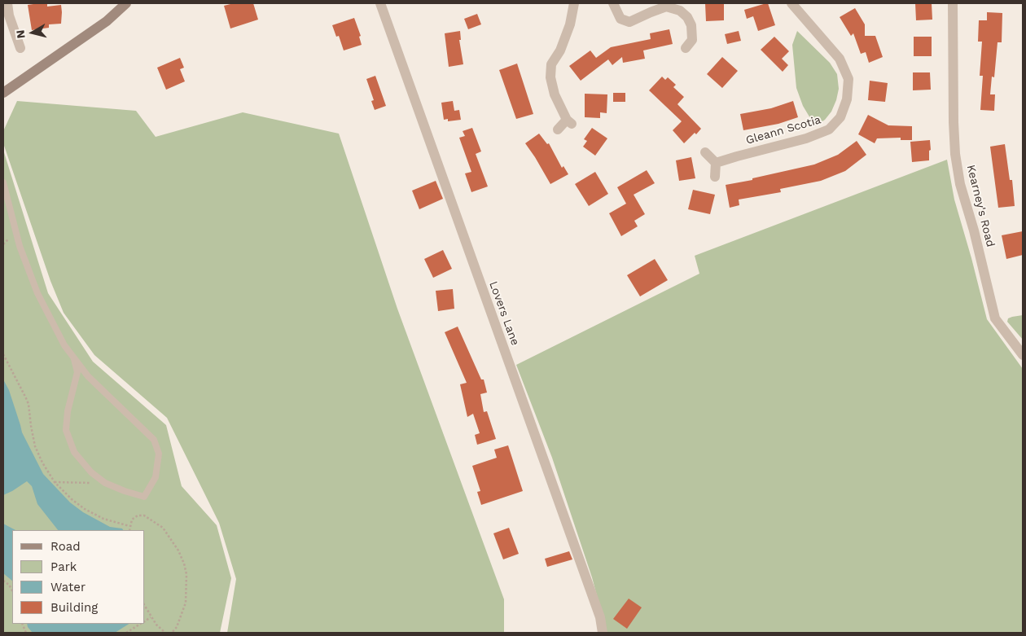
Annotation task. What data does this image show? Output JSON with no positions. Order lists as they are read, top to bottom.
{
  "streets": {
    "street": ["Gleann Scotia", "Kearney's Road", "Lovers Lane"]
  },
  "legend": [
    "Road",
    "Park",
    "Water",
    "Building"
  ],
  "north": "left"
}
